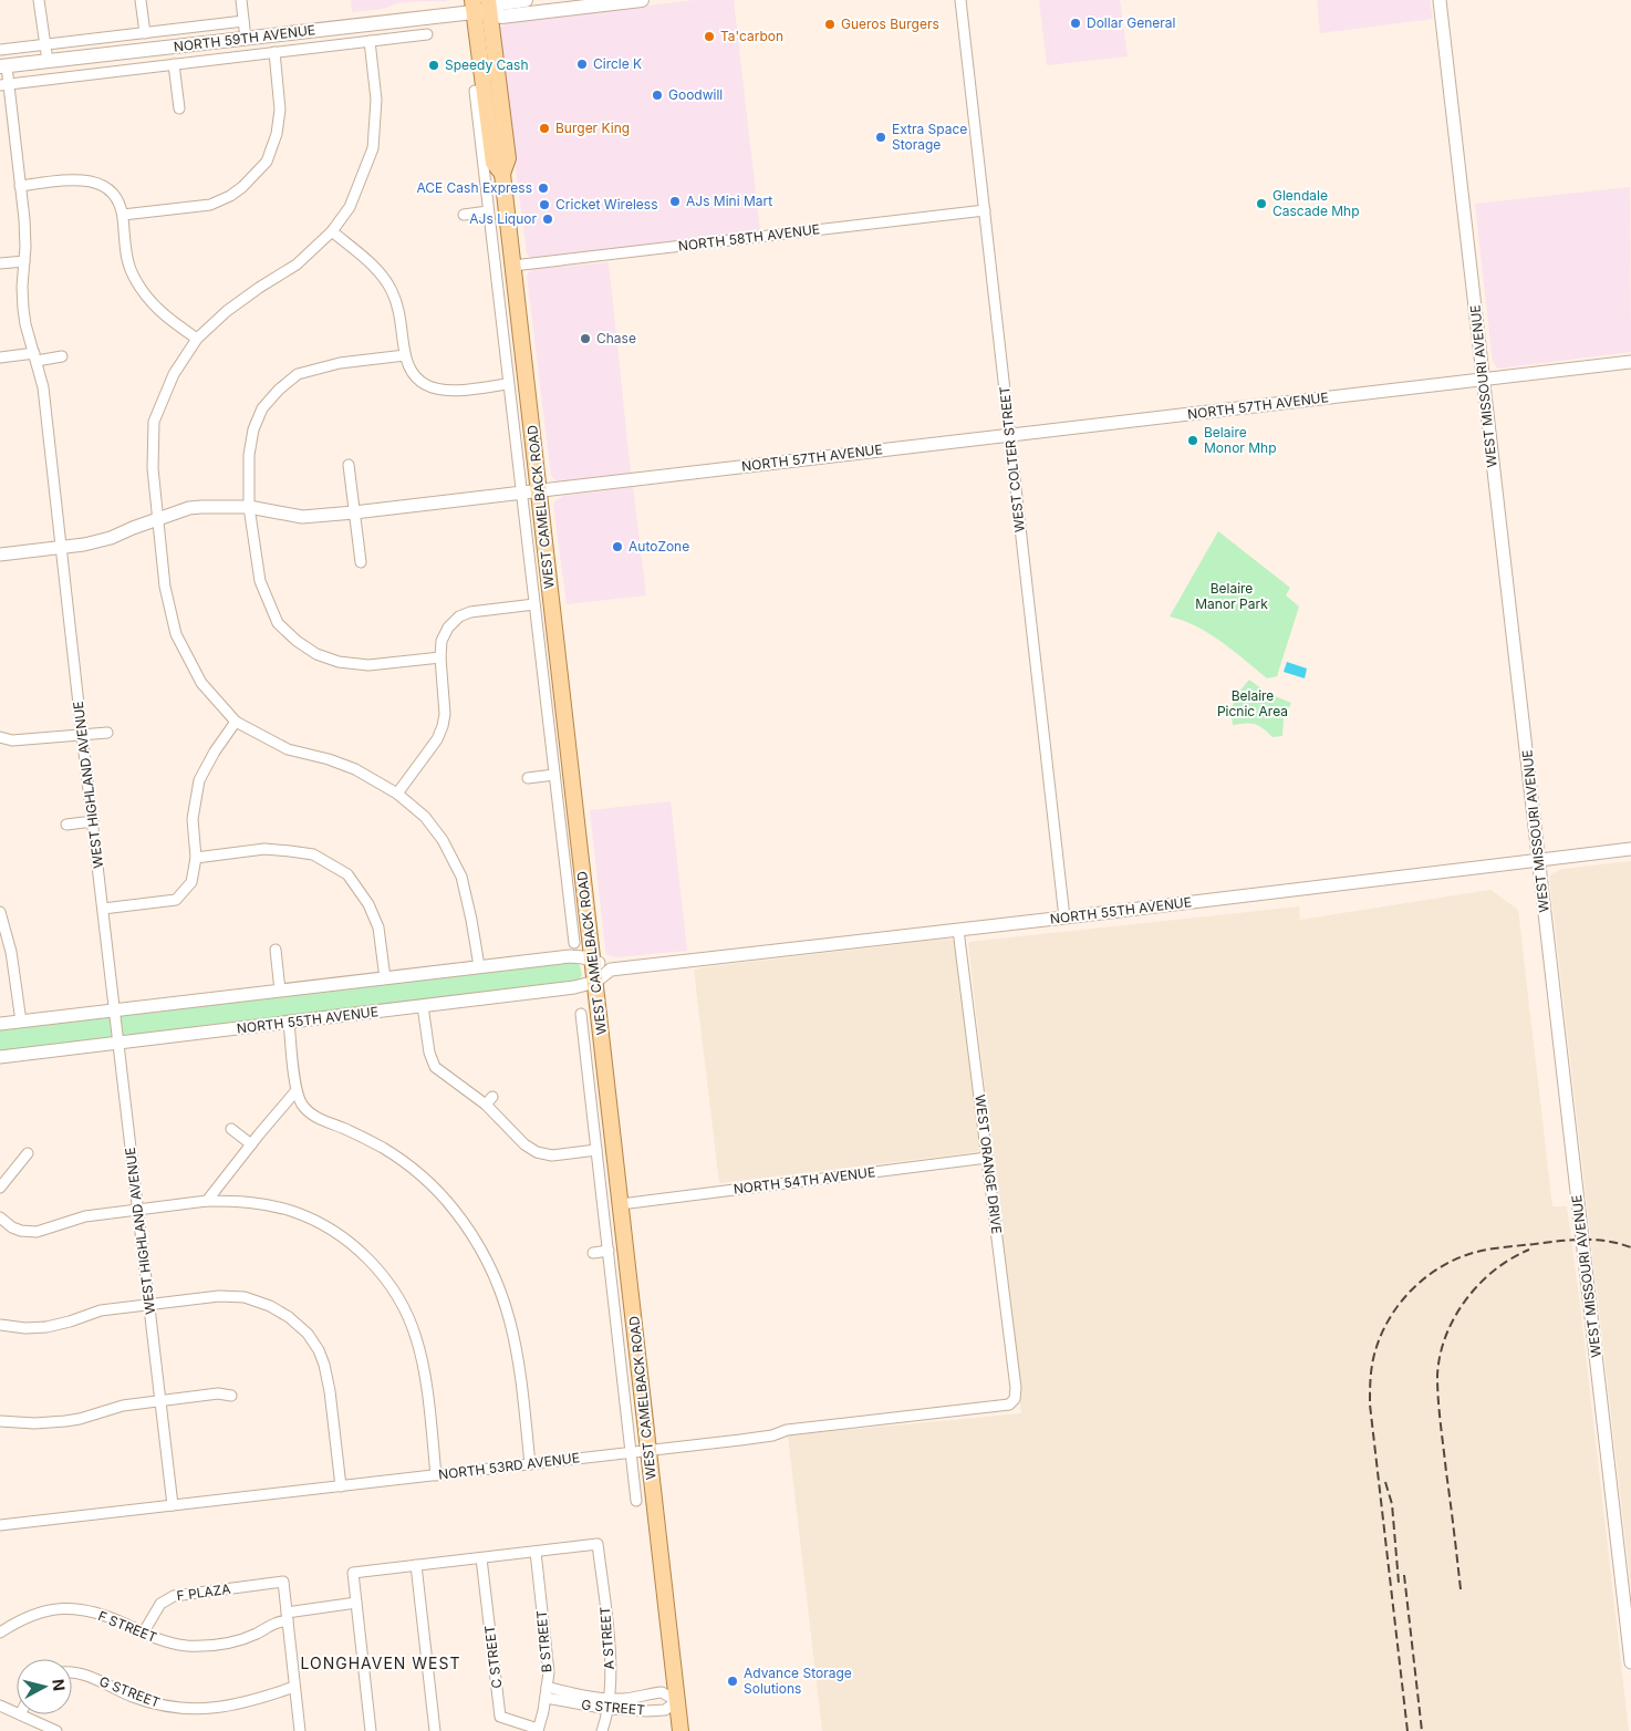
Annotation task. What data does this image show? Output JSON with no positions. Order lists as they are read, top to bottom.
{
  "streets": {
    "main road": ["NORTH 59TH AVENUE", "WEST CAMELBACK ROAD"],
    "street": [
      "NORTH 58TH AVENUE",
      "WEST MISSOURI AVENUE",
      "NORTH 57TH AVENUE",
      "WEST COLTER STREET",
      "WEST HIGHLAND AVENUE",
      "NORTH 55TH AVENUE",
      "WEST ORANGE DRIVE",
      "NORTH 54TH AVENUE",
      "NORTH 53RD AVENUE",
      "F PLAZA",
      "F STREET",
      "A STREET",
      "B STREET",
      "C STREET",
      "G STREET"
    ]
  },
  "crossings": [
    ["NORTH 59TH AVENUE", "WEST CAMELBACK ROAD"],
    ["NORTH 59TH AVENUE", "WEST HIGHLAND AVENUE"],
    ["NORTH 58TH AVENUE", "WEST COLTER STREET"],
    ["NORTH 58TH AVENUE", "WEST CAMELBACK ROAD"],
    ["WEST MISSOURI AVENUE", "NORTH 57TH AVENUE"],
    ["WEST MISSOURI AVENUE", "NORTH 55TH AVENUE"],
    ["NORTH 57TH AVENUE", "WEST COLTER STREET"],
    ["NORTH 57TH AVENUE", "WEST CAMELBACK ROAD"],
    ["NORTH 57TH AVENUE", "WEST HIGHLAND AVENUE"],
    ["WEST COLTER STREET", "NORTH 55TH AVENUE"],
    ["WEST CAMELBACK ROAD", "NORTH 55TH AVENUE"],
    ["WEST CAMELBACK ROAD", "NORTH 54TH AVENUE"],
    ["WEST CAMELBACK ROAD", "NORTH 53RD AVENUE"],
    ["WEST CAMELBACK ROAD", "G STREET"],
    ["WEST HIGHLAND AVENUE", "NORTH 55TH AVENUE"],
    ["WEST HIGHLAND AVENUE", "NORTH 53RD AVENUE"],
    ["NORTH 55TH AVENUE", "WEST ORANGE DRIVE"],
    ["WEST ORANGE DRIVE", "NORTH 54TH AVENUE"],
    ["WEST ORANGE DRIVE", "NORTH 53RD AVENUE"],
    ["F PLAZA", "F STREET"],
    ["A STREET", "B STREET"],
    ["A STREET", "G STREET"],
    ["B STREET", "C STREET"],
    ["B STREET", "G STREET"]
  ],
  "districts": ["LONGHAVEN WEST"],
  "parks": ["Belaire Manor Park", "Belaire Picnic Area"],
  "places": [
    "Dollar General",
    "Gueros Burgers",
    "Ta'carbon",
    "Circle K",
    "Speedy Cash",
    "Goodwill",
    "Burger King",
    "Extra Space Storage",
    "ACE Cash Express",
    "AJs Mini Mart",
    "Glendale Cascade Mhp",
    "Cricket Wireless",
    "AJs Liquor",
    "Chase",
    "Belaire Monor Mhp",
    "AutoZone",
    "Advance Storage Solutions"
  ],
  "north": "right"
}
